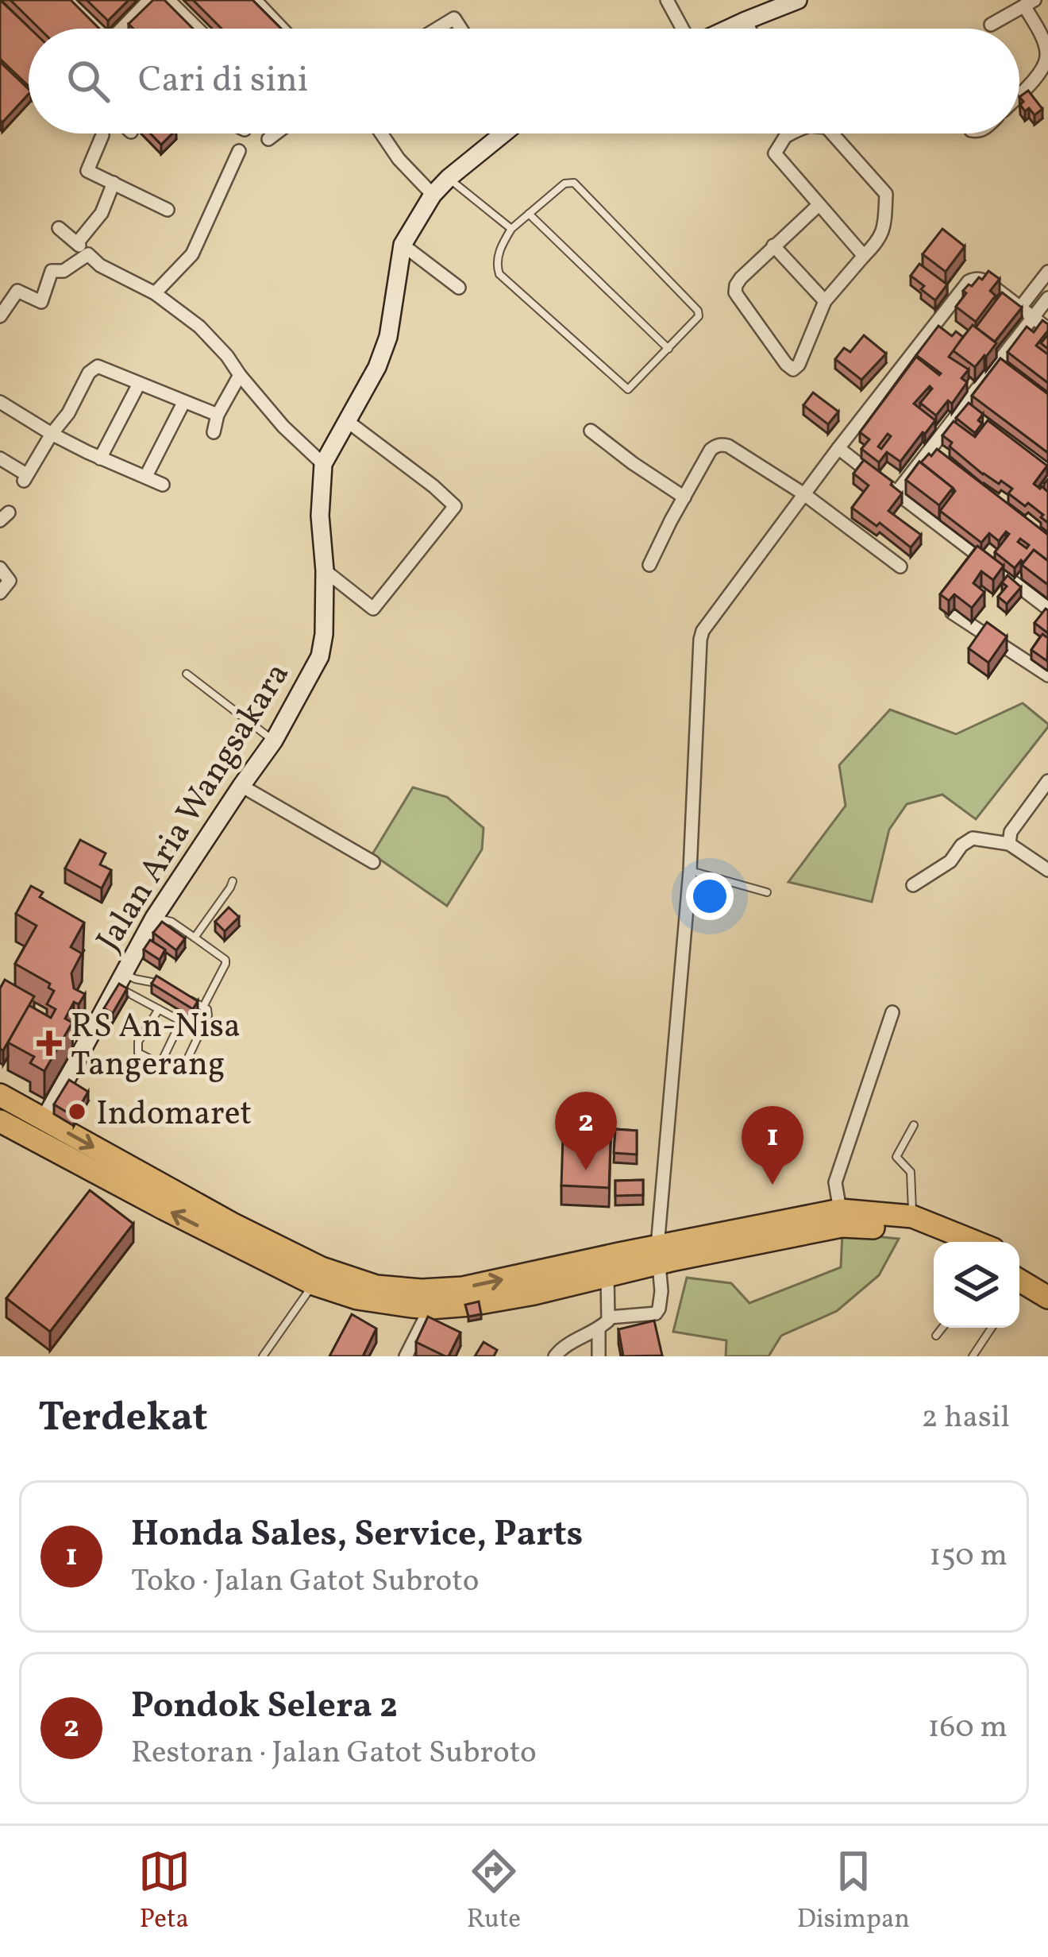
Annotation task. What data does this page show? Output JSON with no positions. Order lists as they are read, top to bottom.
{
  "streets": {
    "street": ["Jalan Aria Wangsakara"]
  },
  "places": {
    "health": ["RS An-Nisa Tangerang"],
    "other": ["Indomaret"]
  },
  "page": {
    "search": "Cari di sini",
    "pins": ["2", "1"],
    "heading": ["Terdekat", "2 hasil"],
    "list": [
      {
        "mark": "1",
        "name": "Honda Sales, Service, Parts",
        "note": "Toko · Jalan Gatot Subroto",
        "value": "150 m"
      },
      {
        "mark": "2",
        "name": "Pondok Selera 2",
        "note": "Restoran · Jalan Gatot Subroto",
        "value": "160 m"
      }
    ],
    "nav": ["Peta", "Rute", "Disimpan"]
  }
}
